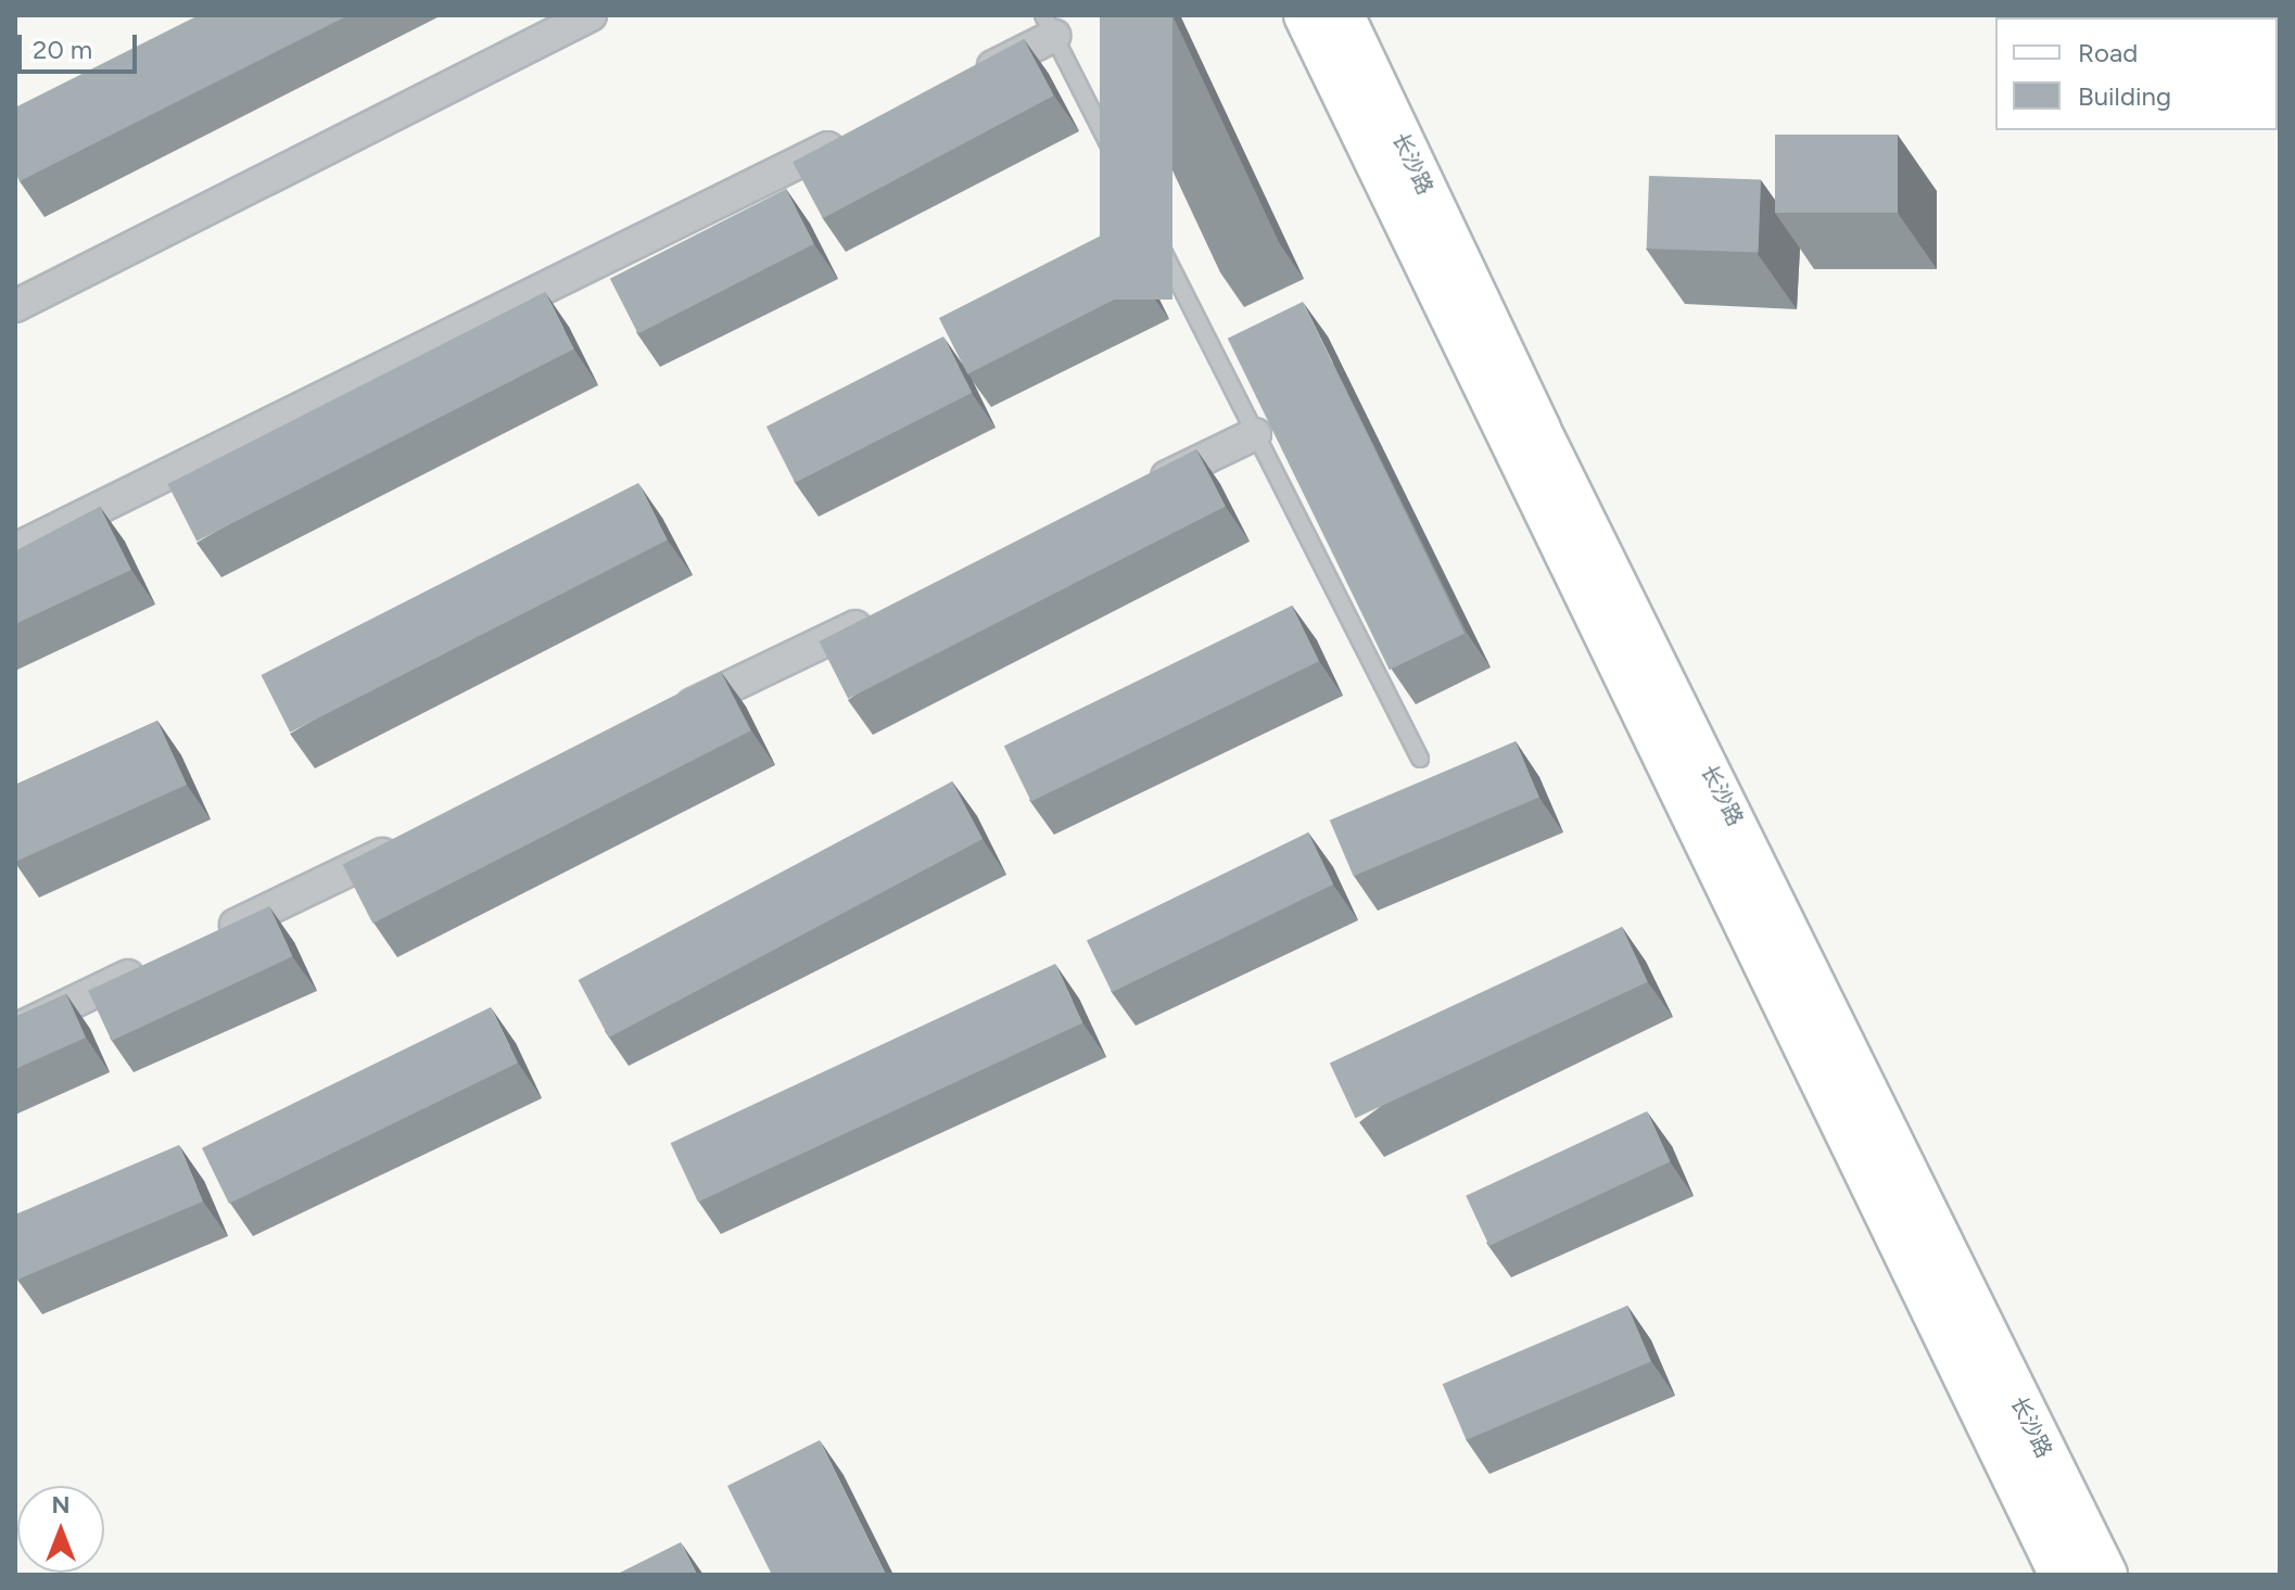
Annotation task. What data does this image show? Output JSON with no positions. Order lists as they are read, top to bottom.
{
  "streets": {
    "street": ["长沙路"]
  },
  "legend": ["Road", "Building"],
  "scale_bar": "20 m",
  "north": "top"
}
